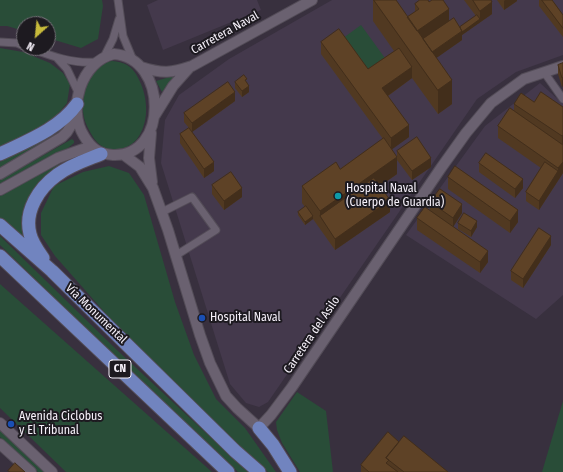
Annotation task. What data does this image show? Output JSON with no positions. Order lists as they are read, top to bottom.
{
  "streets": {
    "highway": ["Vía Monumental", "CN"],
    "main road": ["Carretera Naval", "Carretera del Asilo"]
  },
  "places": ["Hospital Naval (Cuerpo de Guardia)", "Hospital Naval", "Avenida Ciclobus y El Tribunal"],
  "north": "bottom left"
}
